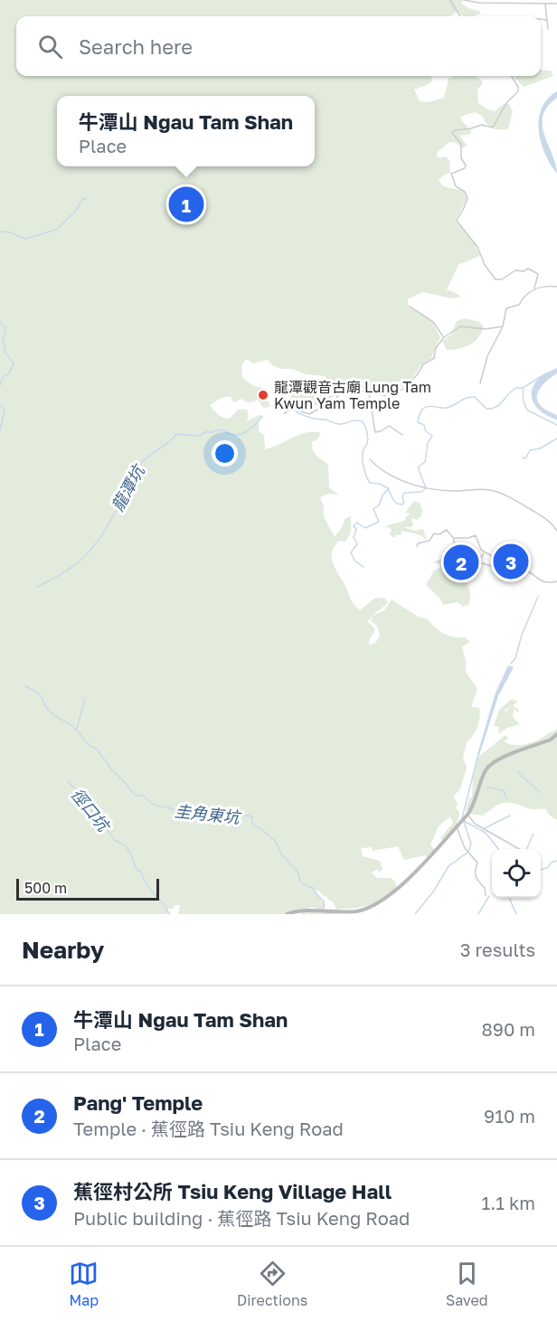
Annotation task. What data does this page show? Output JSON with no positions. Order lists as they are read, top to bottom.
{
  "water": ["龍潭坑", "徑口坑", "圭角東坑"],
  "places": ["龍潭觀音古廟 Lung Tam Kwun Yam Temple"],
  "scale_bar": "500 m",
  "page": {
    "search": "Search here",
    "popup": ["牛潭山 Ngau Tam Shan", "Place"],
    "pins": ["1", "3", "2"],
    "scale": "500 m",
    "heading": ["Nearby", "3 results"],
    "list": [
      {
        "mark": "1",
        "name": "牛潭山 Ngau Tam Shan",
        "note": "Place",
        "value": "890 m"
      },
      {
        "mark": "2",
        "name": "Pang' Temple",
        "note": "Temple · 蕉徑路 Tsiu Keng Road",
        "value": "910 m"
      },
      {
        "mark": "3",
        "name": "蕉徑村公所 Tsiu Keng Village Hall",
        "note": "Public building · 蕉徑路 Tsiu Keng Road",
        "value": "1.1 km"
      }
    ],
    "nav": ["Map", "Directions", "Saved"]
  }
}
